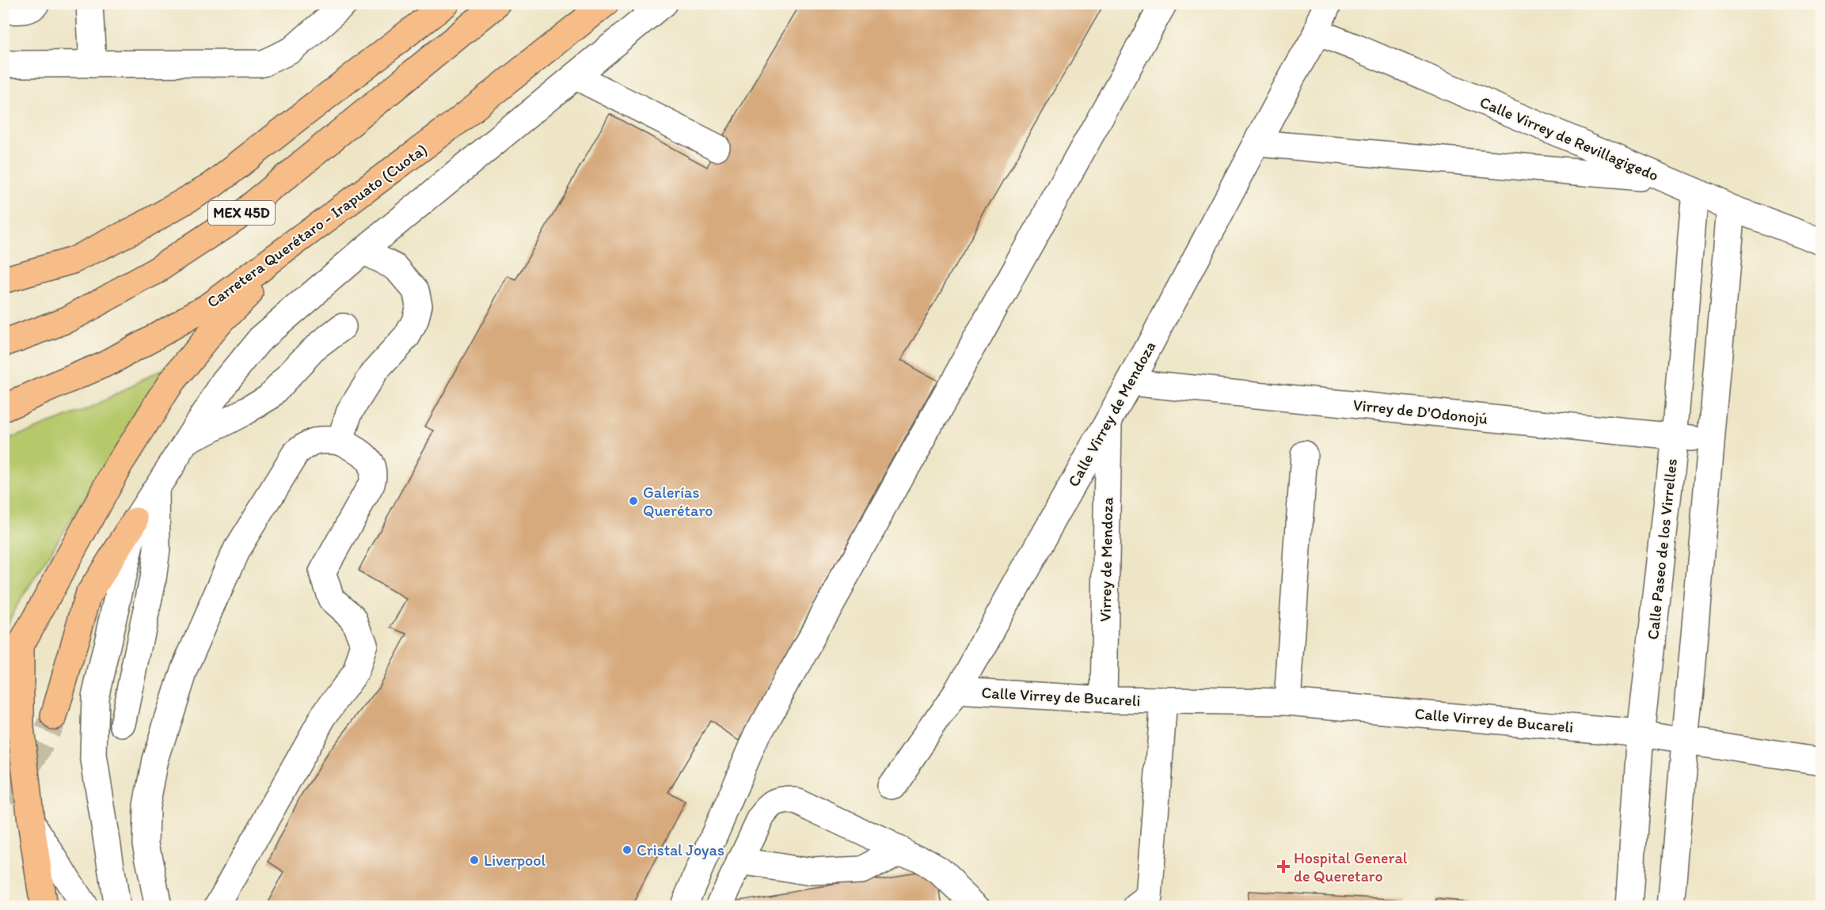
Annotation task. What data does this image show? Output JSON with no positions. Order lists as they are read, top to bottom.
{
  "streets": {
    "highway": ["MEX 45D", "Carretera Querétaro - Irapuato (Cuota)"],
    "street": [
      "Calle Virrey de Revillagigedo",
      "Virrey de D'Odonojú",
      "Calle Virrey de Mendoza",
      "Calle Paseo de los Virrelles",
      "Virrey de Mendoza",
      "Calle Virrey de Bucareli"
    ]
  },
  "crossings": [
    ["Calle Virrey de Revillagigedo", "Calle Virrey de Mendoza"],
    ["Calle Virrey de Revillagigedo", "Calle Paseo de los Virrelles"],
    ["Virrey de D'Odonojú", "Calle Virrey de Mendoza"],
    ["Virrey de D'Odonojú", "Calle Paseo de los Virrelles"],
    ["Calle Virrey de Mendoza", "Virrey de Mendoza"],
    ["Calle Virrey de Mendoza", "Calle Virrey de Bucareli"],
    ["Calle Paseo de los Virrelles", "Calle Virrey de Bucareli"],
    ["Virrey de Mendoza", "Calle Virrey de Bucareli"]
  ],
  "places": {
    "other": ["Galerías Querétaro", "Cristal Joyas", "Liverpool"],
    "health": ["Hospital General de Queretaro"]
  }
}
